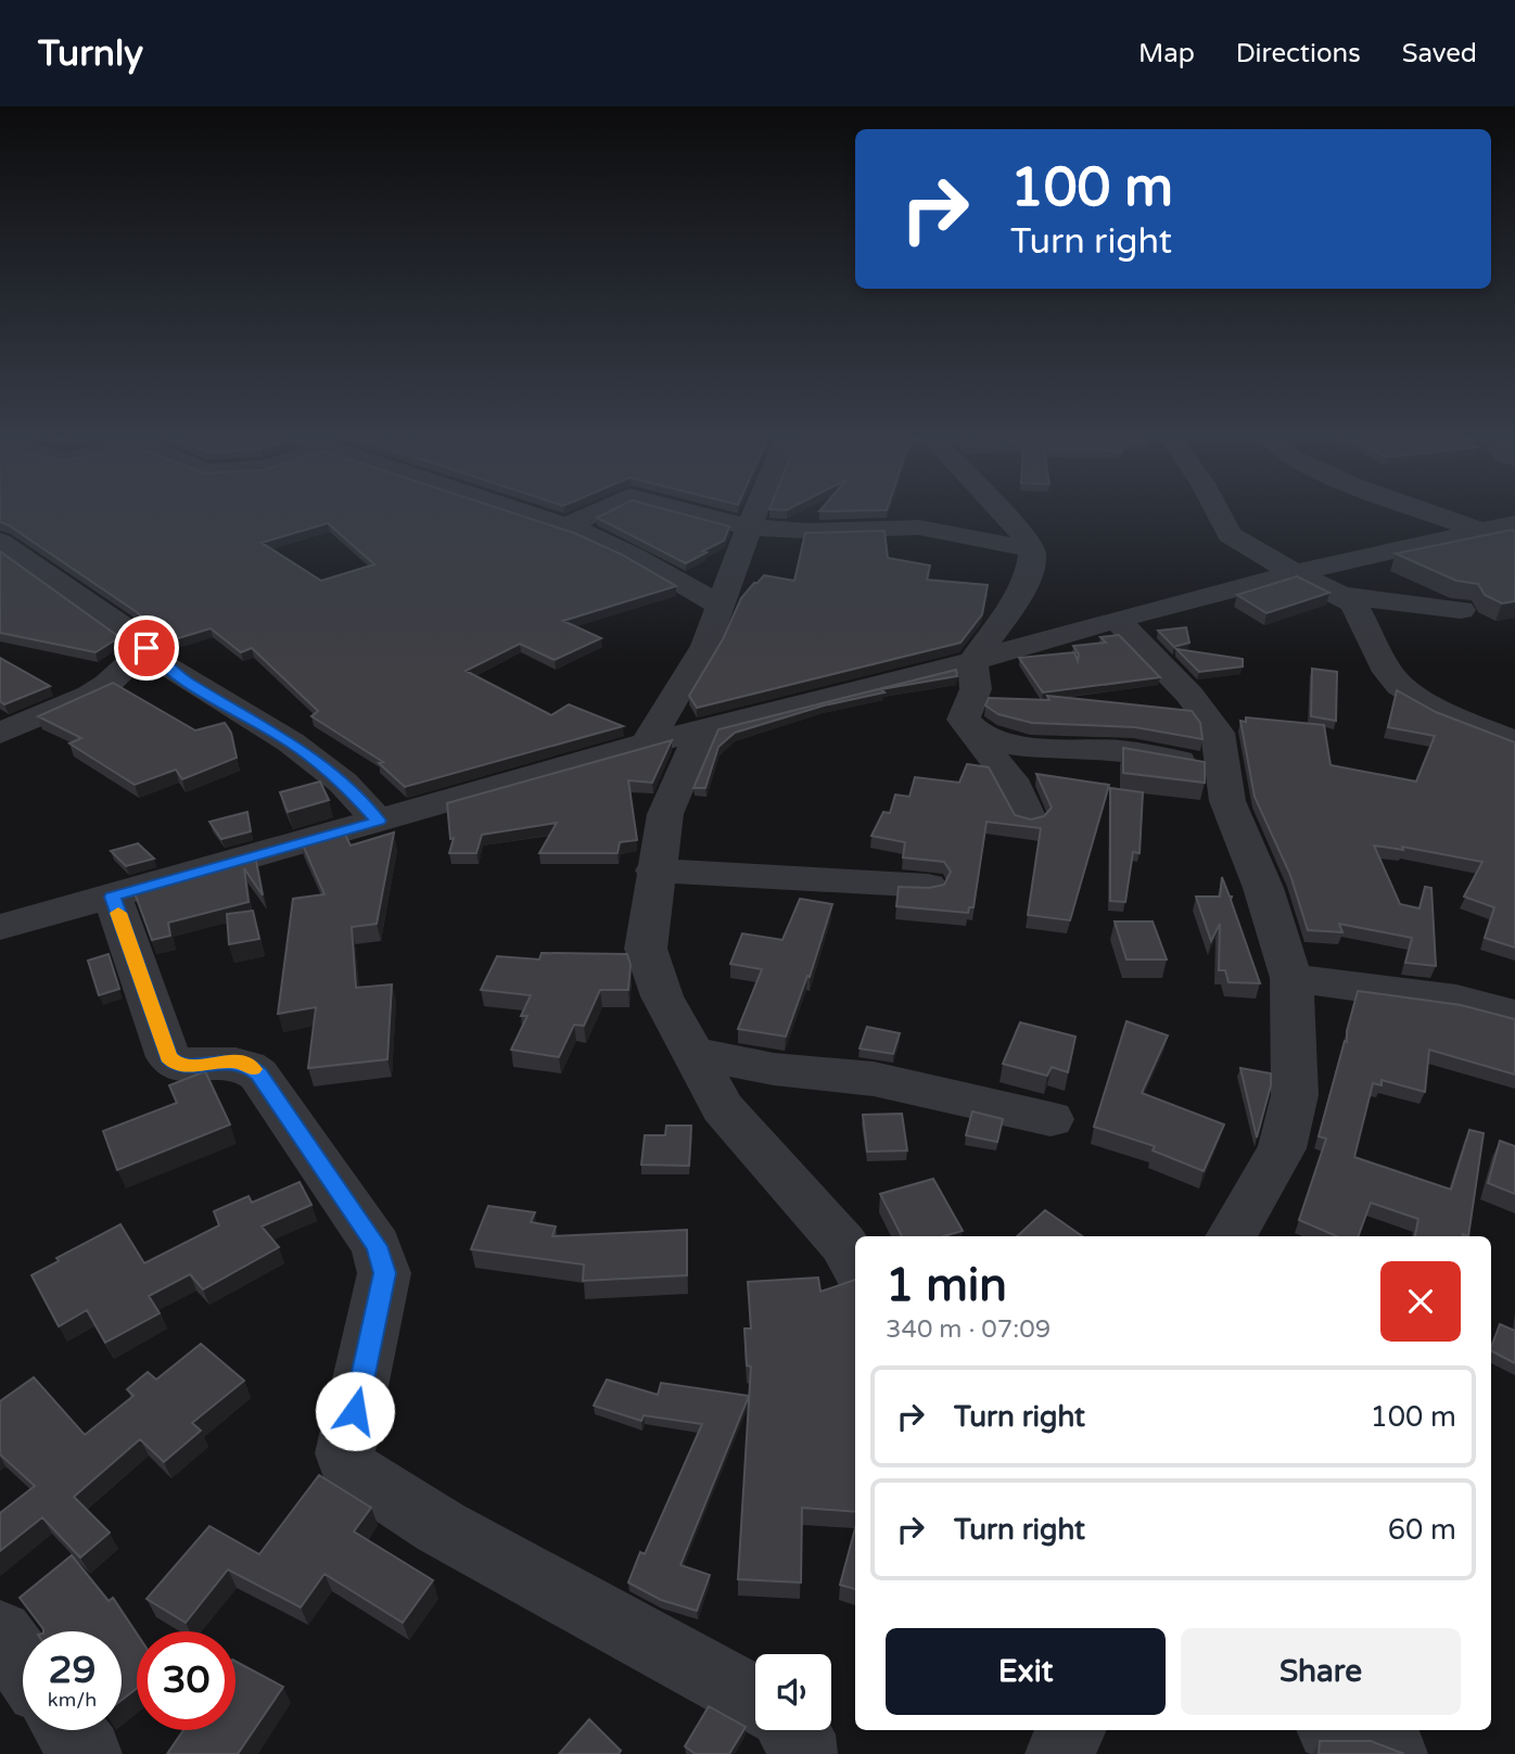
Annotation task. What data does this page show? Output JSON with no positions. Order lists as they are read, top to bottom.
{
  "page": {
    "header": "Turnly",
    "nav": ["Map", "Directions", "Saved"],
    "turn": ["100 m", "Turn right"],
    "heading": ["1 min", "340 m · 07:09"],
    "list": [
      {
        "name": "Turn right",
        "value": "100 m"
      },
      {
        "name": "Turn right",
        "value": "60 m"
      }
    ],
    "buttons": ["Exit", "Share"],
    "speed": "29 km/h",
    "limit": "30"
  }
}
